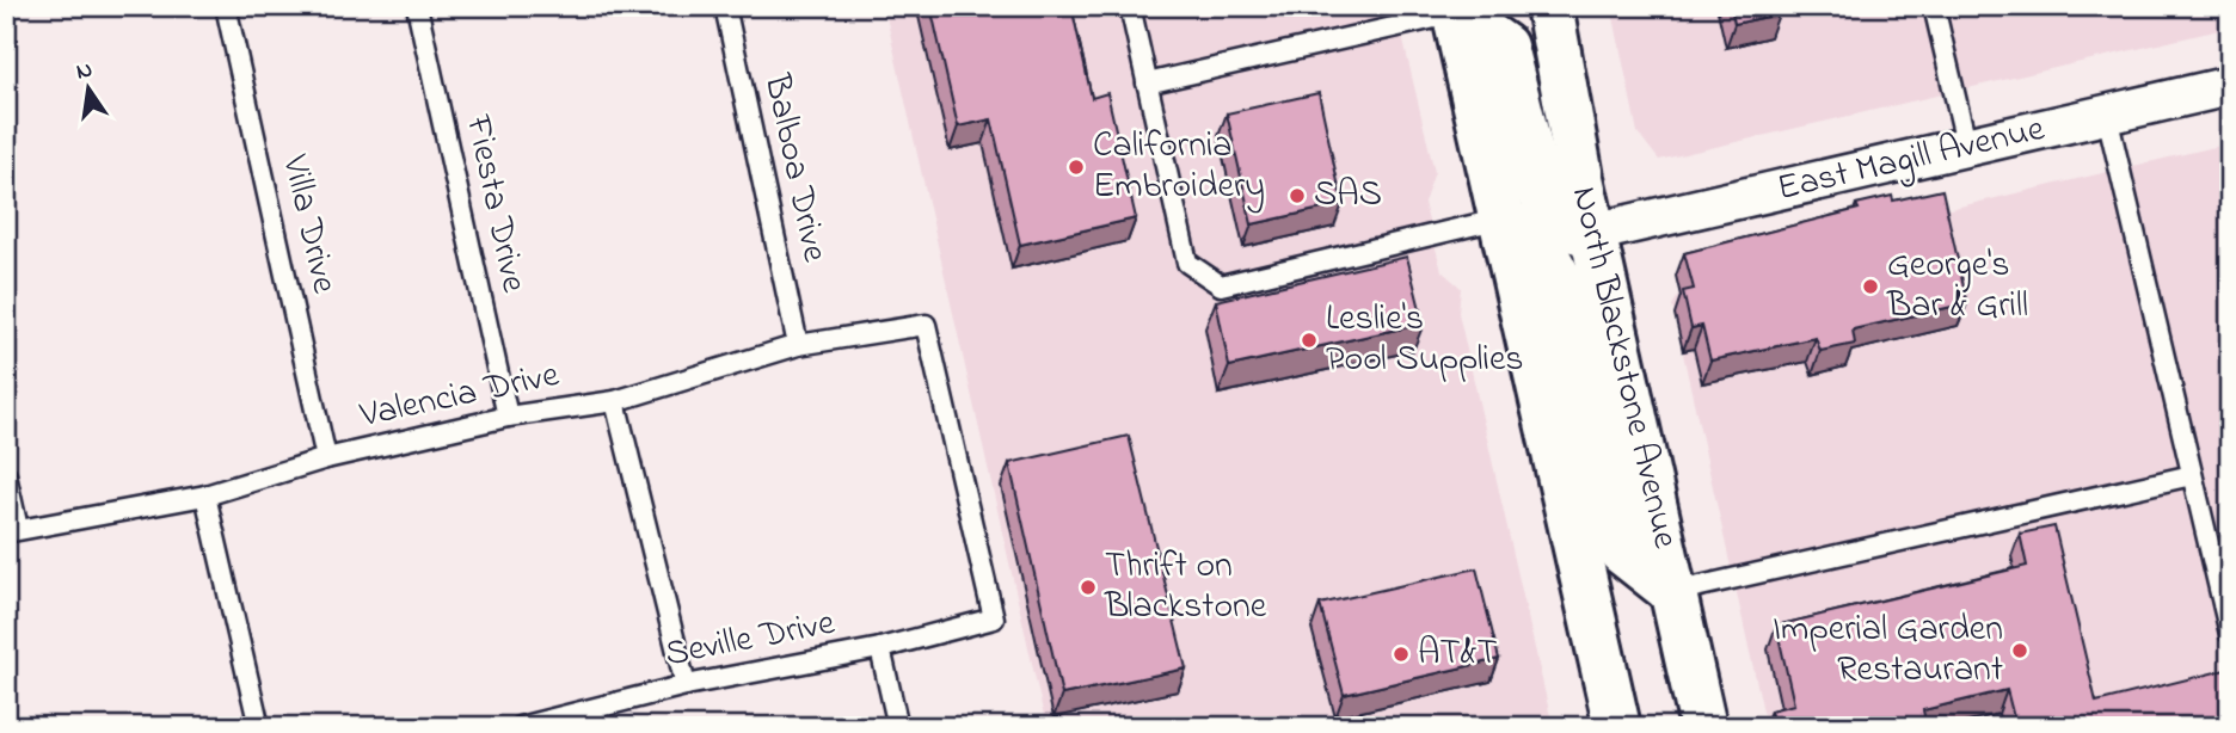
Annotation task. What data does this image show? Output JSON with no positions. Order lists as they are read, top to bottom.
{
  "streets": {
    "main road": ["North Blackstone Avenue"],
    "street": ["East Magill Avenue"],
    "lane": [
      "Balboa Drive",
      "Fiesta Drive",
      "Villa Drive",
      "Valencia Drive",
      "Seville Drive"
    ]
  },
  "crossings": [
    ["East Magill Avenue", "North Blackstone Avenue"],
    ["Balboa Drive", "Valencia Drive"],
    ["Fiesta Drive", "Valencia Drive"],
    ["Villa Drive", "Valencia Drive"],
    ["Valencia Drive", "Seville Drive"]
  ],
  "places": [
    "California Embroidery",
    "SAS",
    "George's Bar & Grill",
    "Leslie's Pool Supplies",
    "Thrift on Blackstone",
    "Imperial Garden Restaurant",
    "AT&T"
  ],
  "north": "top"
}
